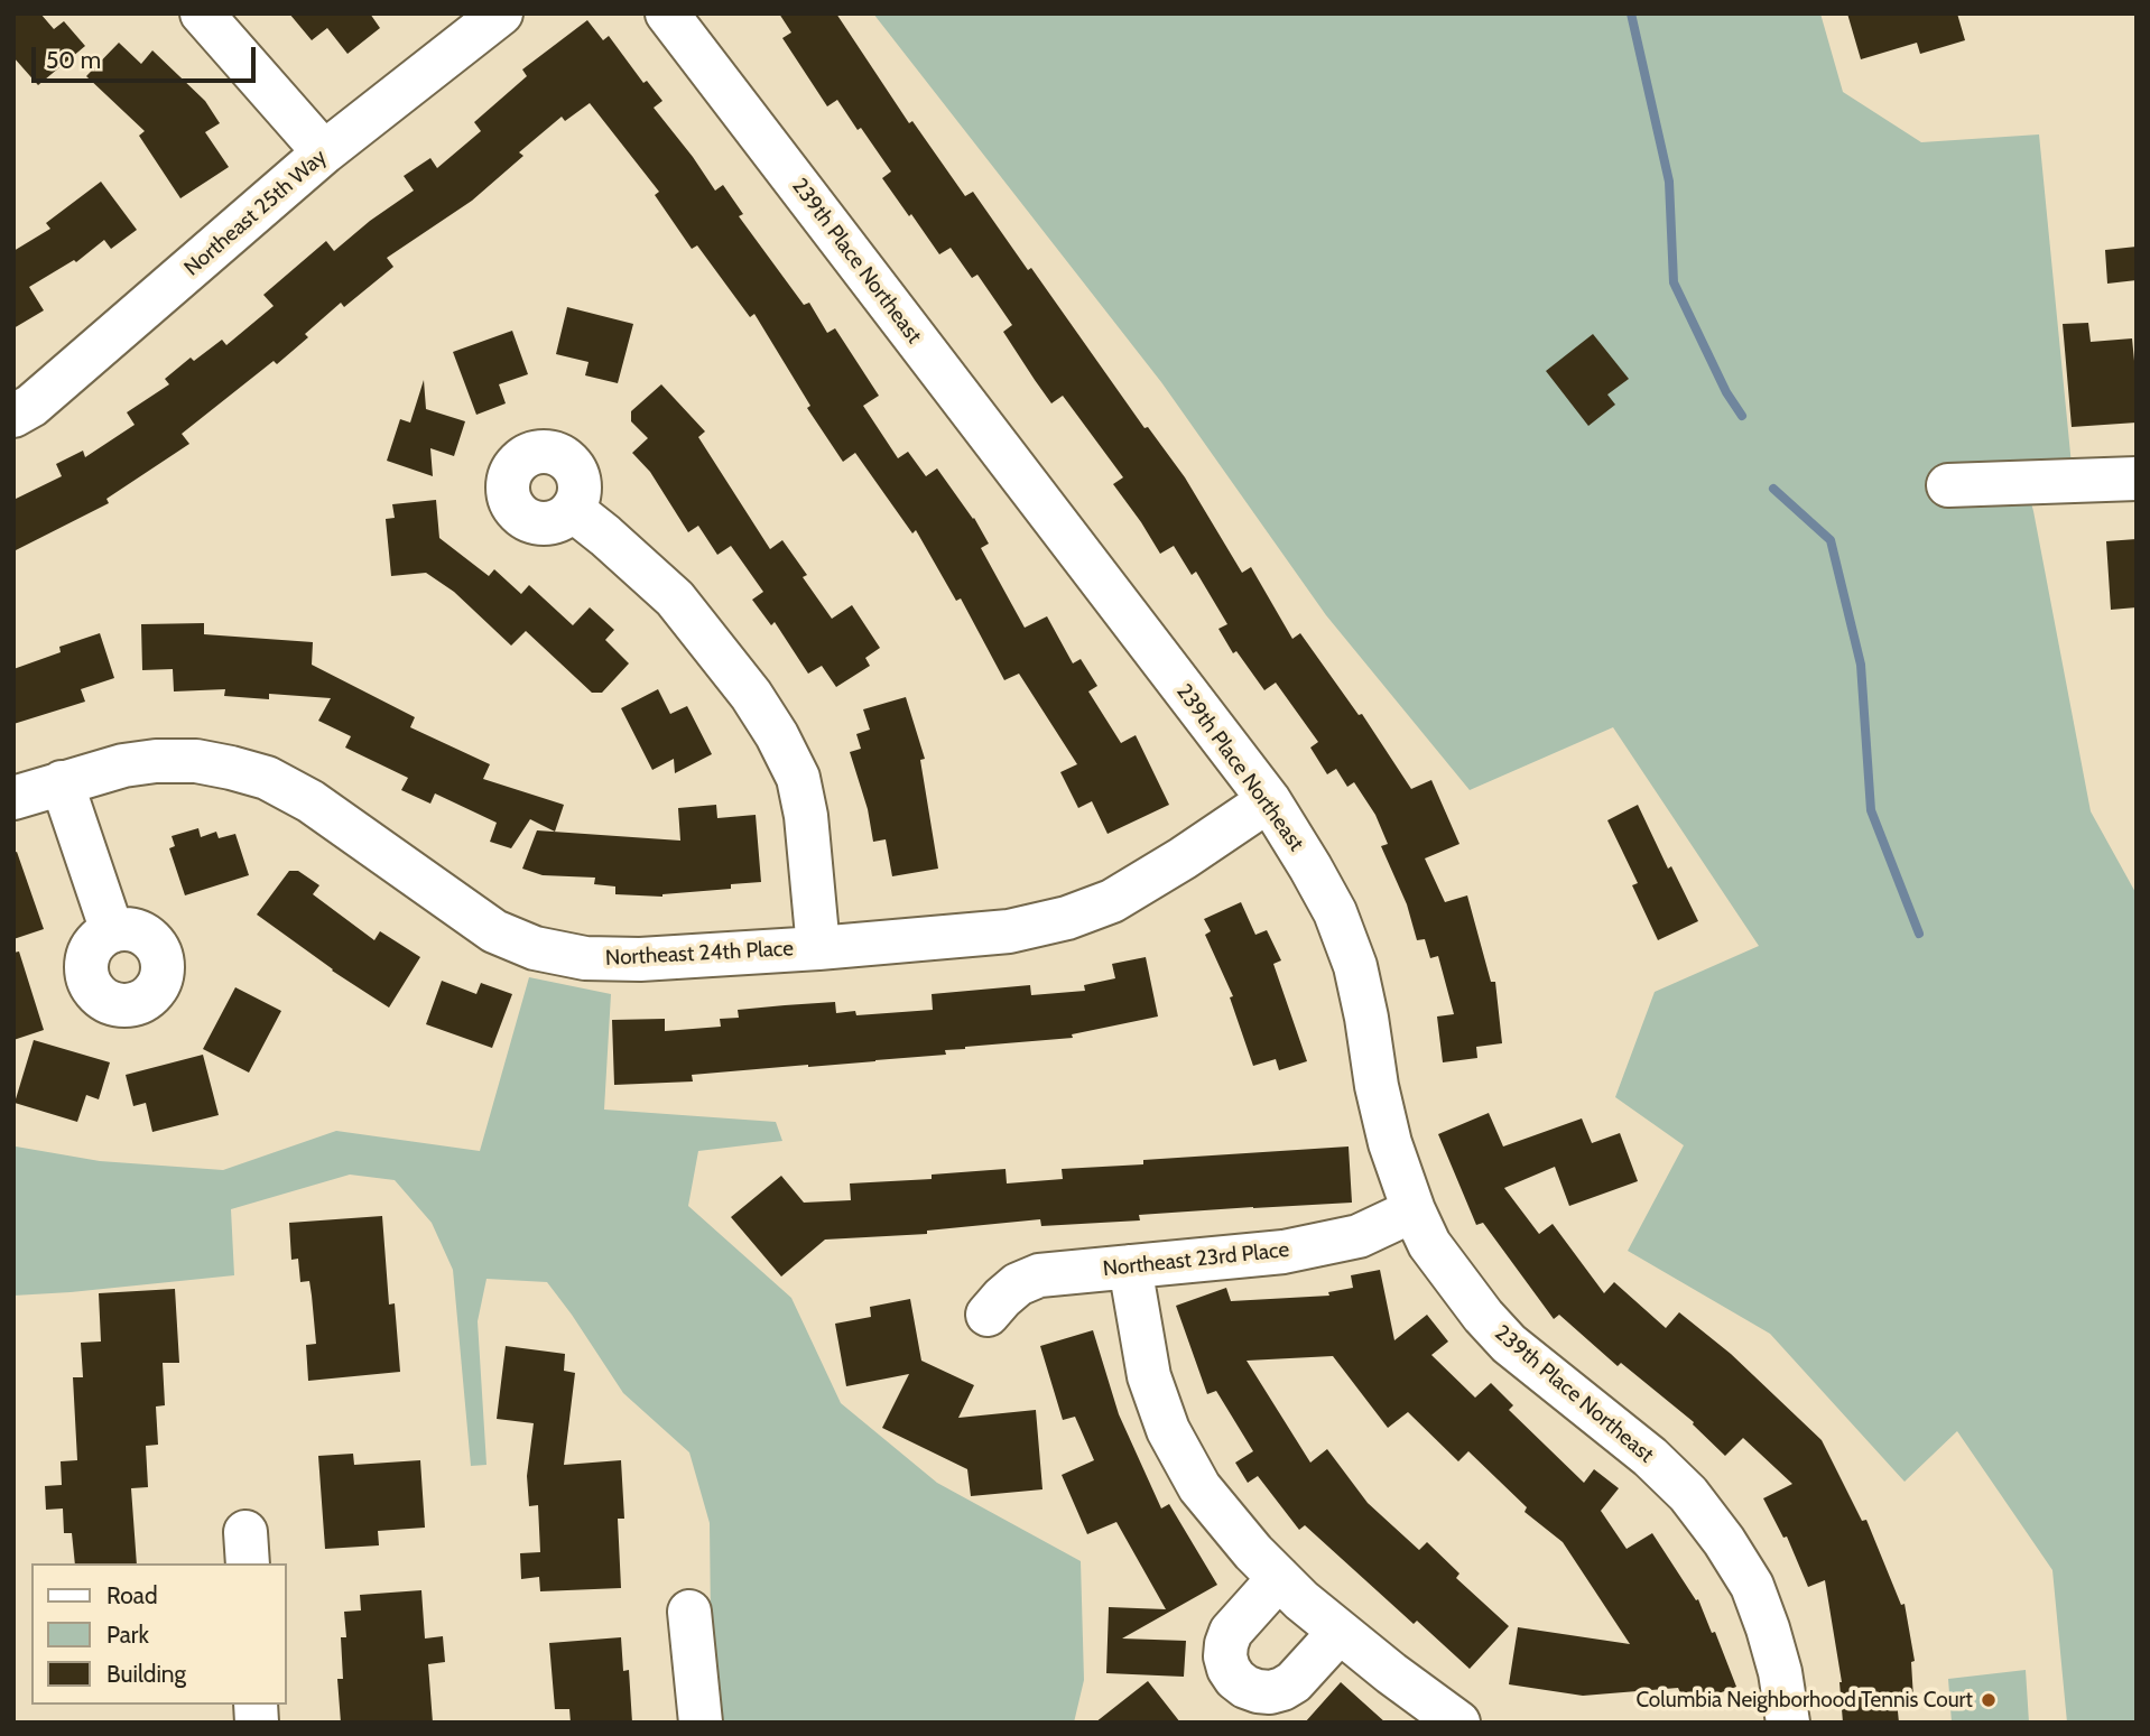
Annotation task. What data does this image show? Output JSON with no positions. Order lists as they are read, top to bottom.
{
  "streets": {
    "street": [
      "Northeast 25th Way",
      "239th Place Northeast",
      "Northeast 24th Place",
      "Northeast 23rd Place"
    ]
  },
  "crossings": [
    ["239th Place Northeast", "Northeast 24th Place"],
    ["239th Place Northeast", "Northeast 23rd Place"]
  ],
  "places": ["Columbia Neighborhood Tennis Court"],
  "legend": ["Road", "Park", "Building"],
  "scale_bar": "50 m"
}
